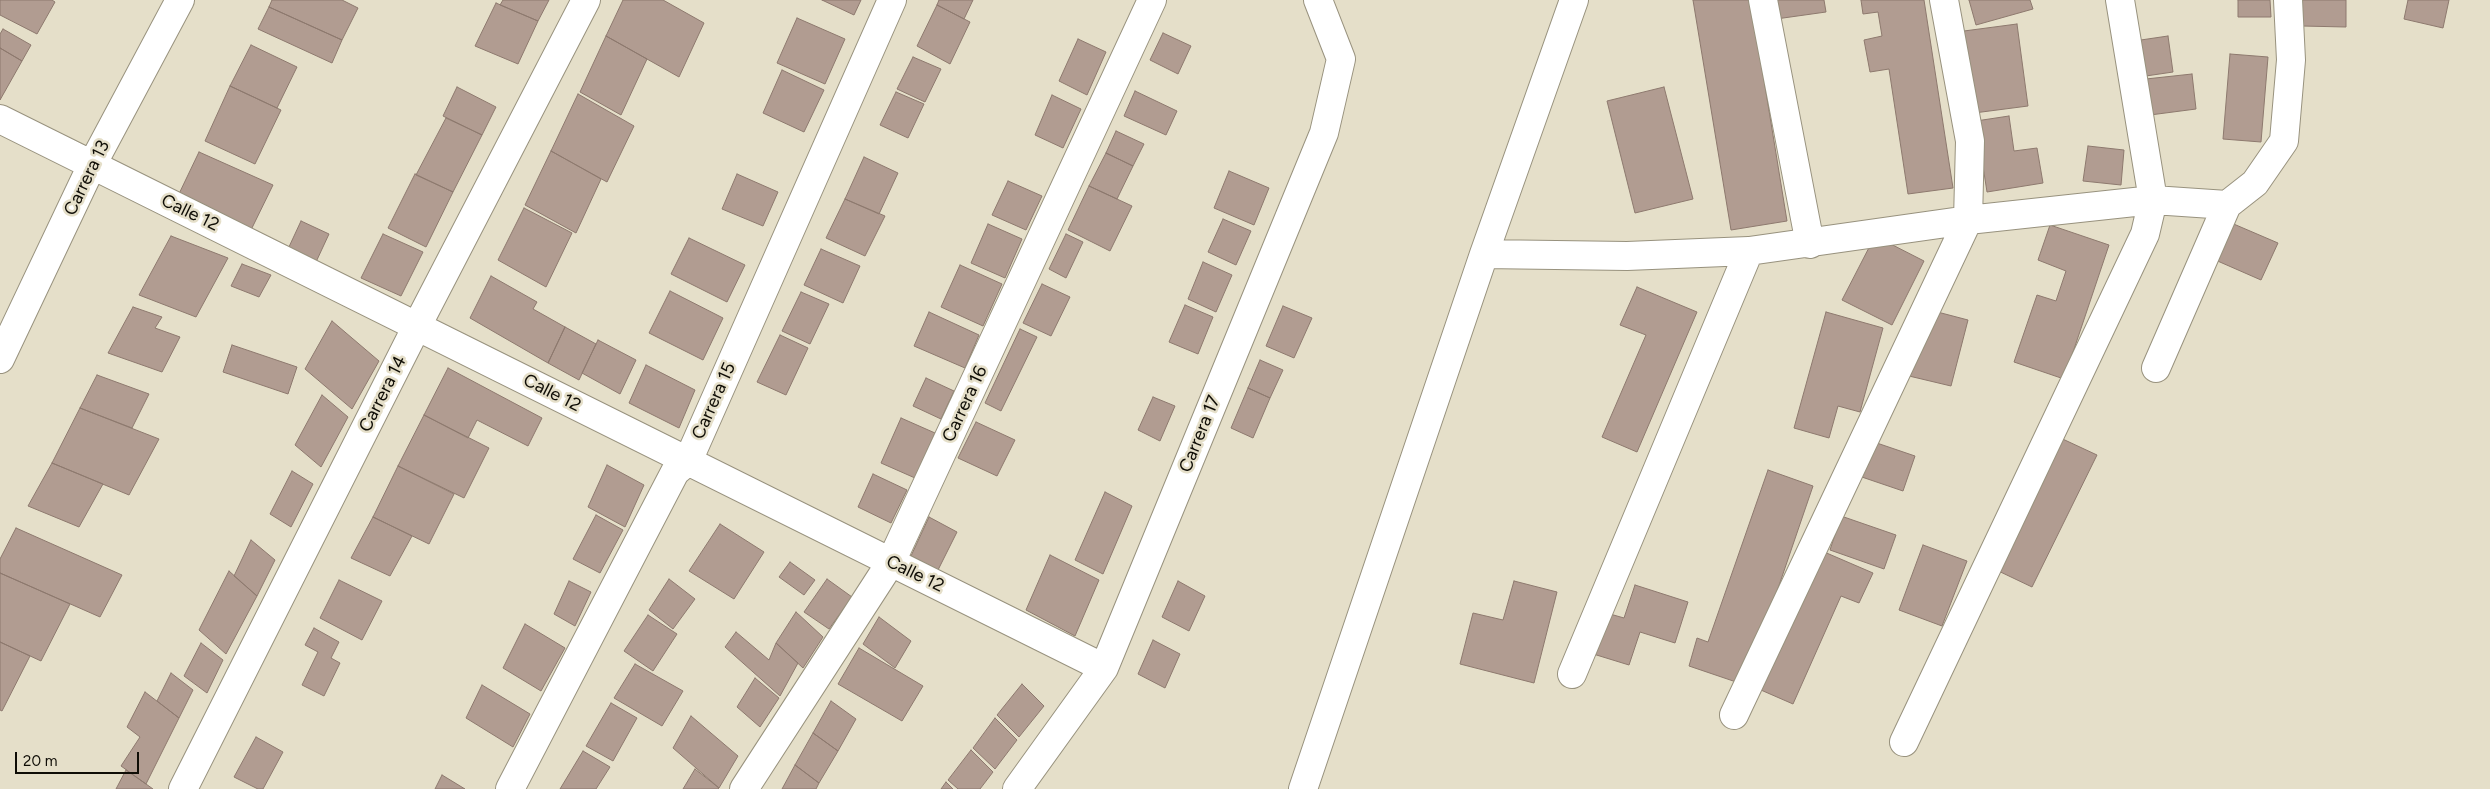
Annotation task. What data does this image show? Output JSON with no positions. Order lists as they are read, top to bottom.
{
  "streets": {
    "street": [
      "Carrera 13",
      "Calle 12",
      "Carrera 14",
      "Carrera 15",
      "Carrera 16",
      "Carrera 17"
    ]
  },
  "crossings": [
    ["Carrera 13", "Calle 12"],
    ["Calle 12", "Carrera 14"],
    ["Calle 12", "Carrera 15"],
    ["Calle 12", "Carrera 16"],
    ["Calle 12", "Carrera 17"]
  ],
  "scale_bar": "20 m"
}
